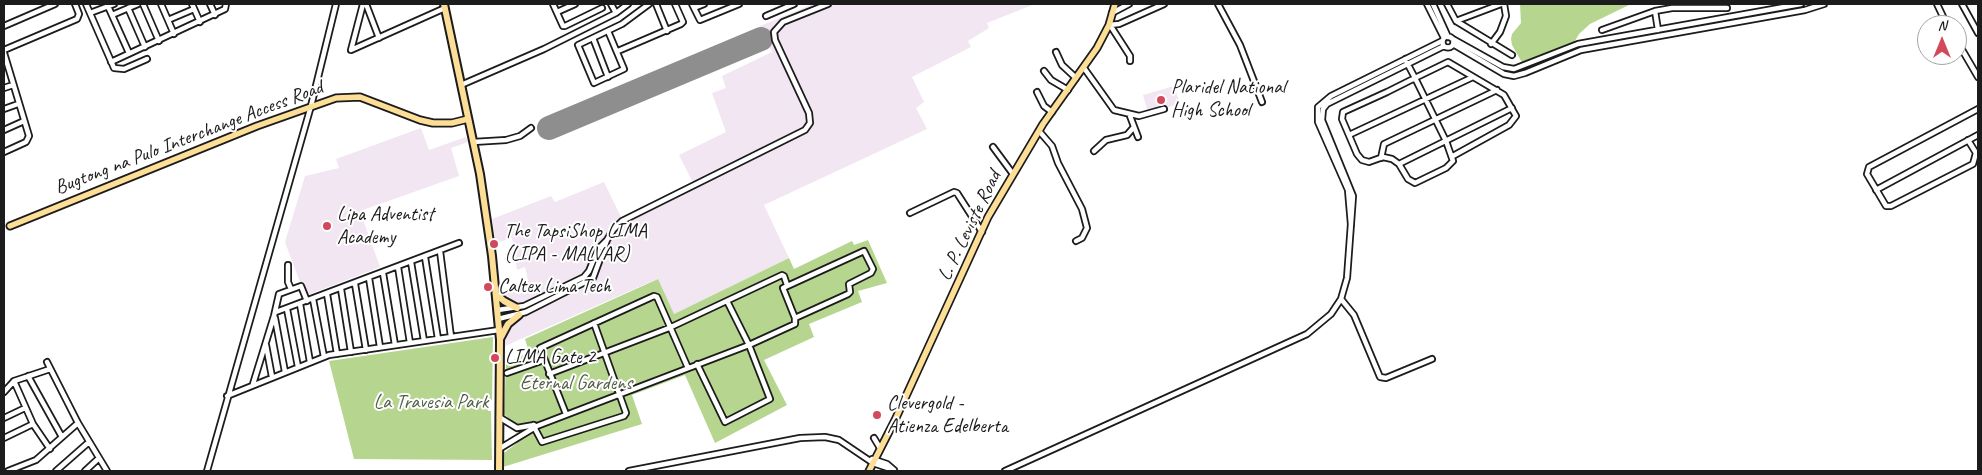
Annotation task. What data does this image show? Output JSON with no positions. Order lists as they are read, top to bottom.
{
  "streets": {
    "main road": ["Bugtong na Pulo Interchange Access Road", "L. P. Leviste Road"]
  },
  "parks": ["Eternal Gardens", "La Travesia Park"],
  "places": [
    "Plaridel National High School",
    "Lipa Adventist Academy",
    "The TapsiShop LIMA (LIPA - MALVAR)",
    "Caltex Lima Tech",
    "LIMA Gate 2",
    "Clevergold - Atienza Edelberta"
  ],
  "north": "top"
}
